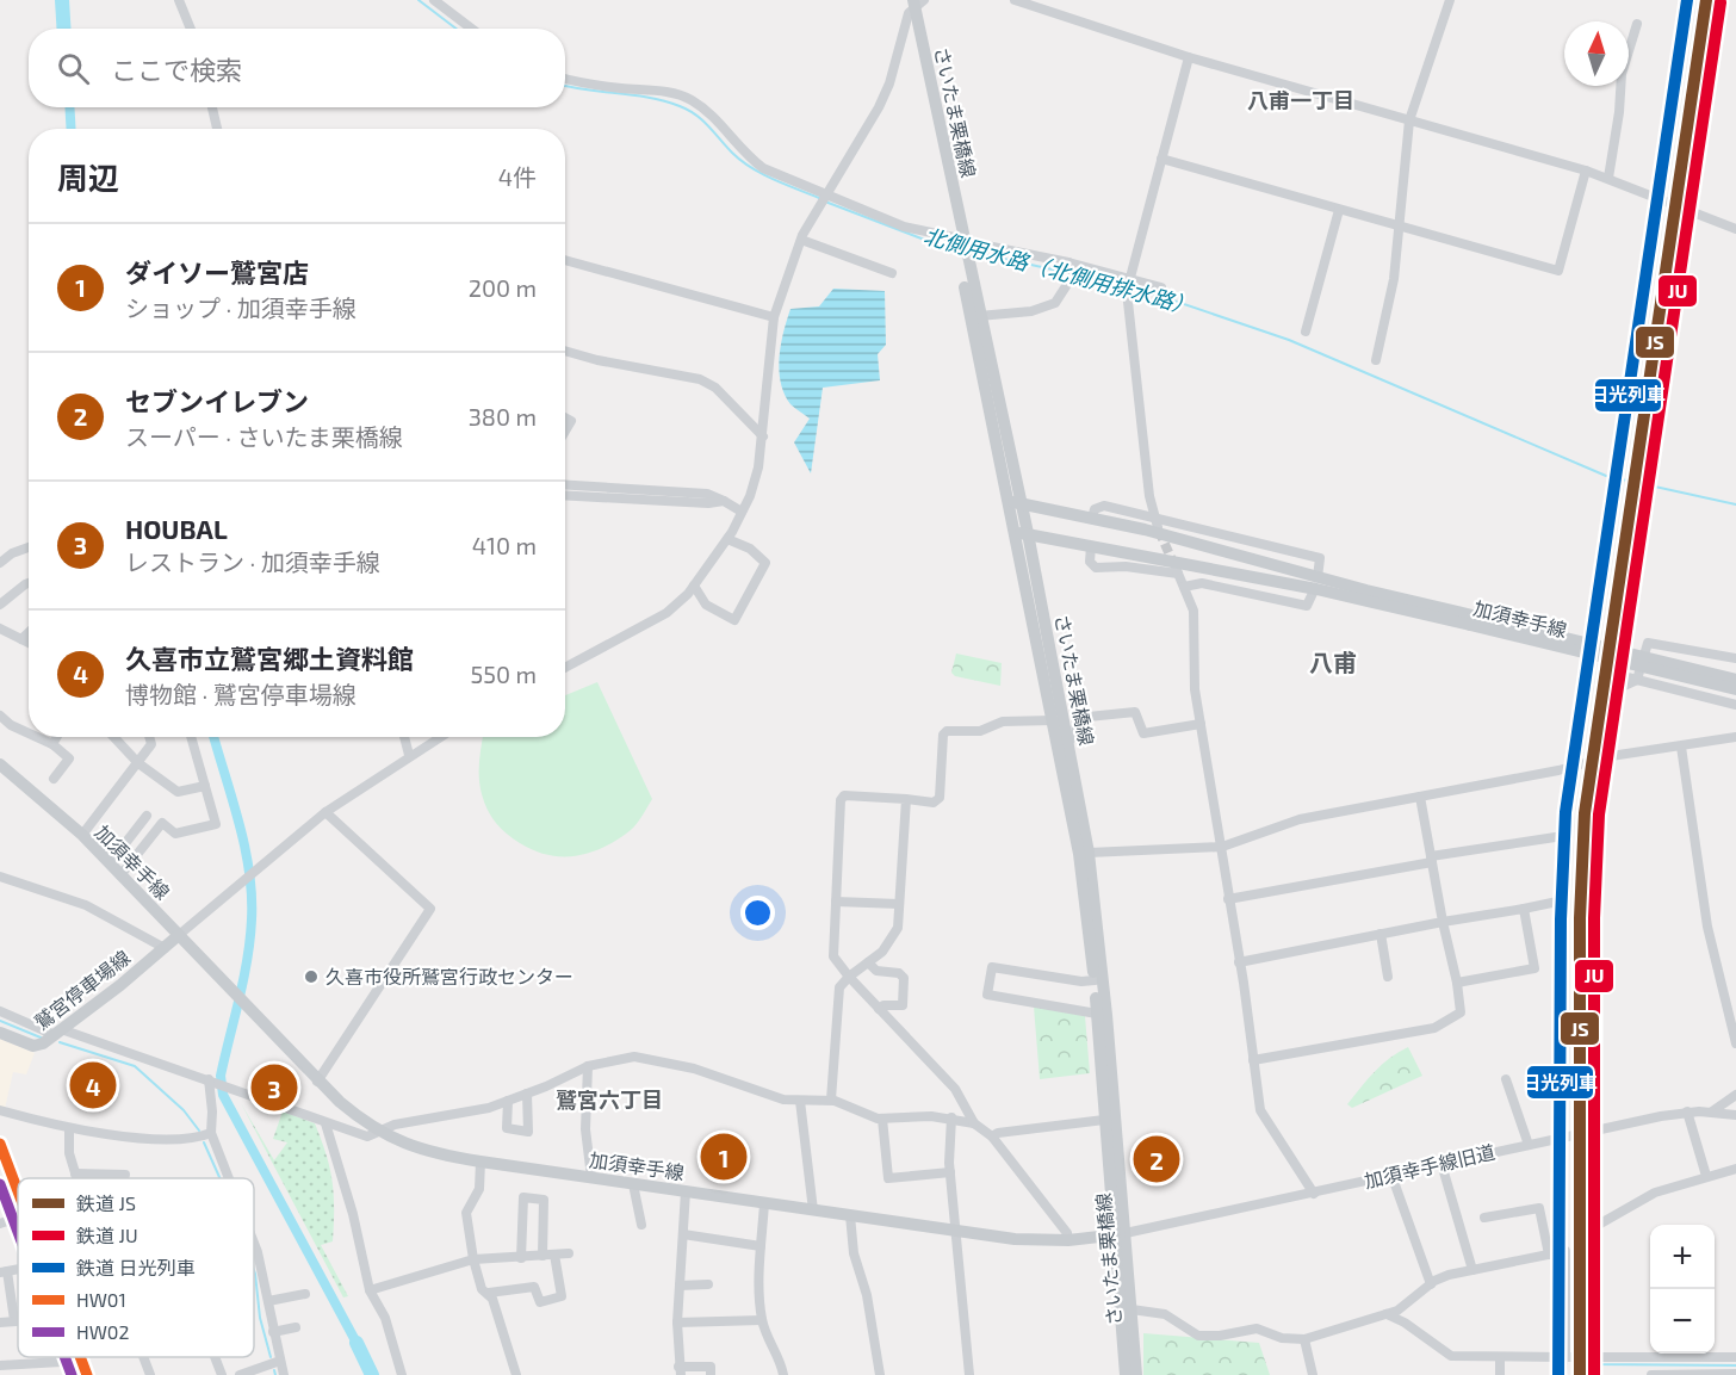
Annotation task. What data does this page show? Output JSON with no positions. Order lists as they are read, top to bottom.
{
  "streets": {
    "main road": ["さいたま栗橋線", "加須幸手線", "鷲宮停車場線"],
    "street": ["加須幸手線旧道"]
  },
  "crossings": [
    ["さいたま栗橋線", "加須幸手線"],
    ["さいたま栗橋線", "加須幸手線旧道"],
    ["加須幸手線", "鷲宮停車場線"],
    ["加須幸手線", "加須幸手線旧道"]
  ],
  "districts": ["八甫一丁目", "八甫", "鷲宮六丁目"],
  "water": ["北側用水路（北側用排水路）"],
  "places": ["久喜市役所鷲宮行政センター"],
  "lines": [
    "rail line JS",
    "rail line 日光列車",
    "rail line JU",
    "transit line HW01",
    "transit line HW02"
  ],
  "legend": [
    "鉄道 JS",
    "鉄道 JU",
    "鉄道 日光列車",
    "HW01",
    "HW02"
  ],
  "north": "top",
  "page": {
    "search": "ここで検索",
    "heading": ["周辺", "4件"],
    "list": [
      {
        "mark": "1",
        "name": "ダイソー鷲宮店",
        "note": "ショップ · 加須幸手線",
        "value": "200 m"
      },
      {
        "mark": "2",
        "name": "セブンイレブン",
        "note": "スーパー · さいたま栗橋線",
        "value": "380 m"
      },
      {
        "mark": "3",
        "name": "HOUBAL",
        "note": "レストラン · 加須幸手線",
        "value": "410 m"
      },
      {
        "mark": "4",
        "name": "久喜市立鷲宮郷土資料館",
        "note": "博物館 · 鷲宮停車場線",
        "value": "550 m"
      }
    ],
    "pins": [
      "4",
      "3",
      "1",
      "2"
    ],
    "map_buttons": ["+", "−"]
  }
}
